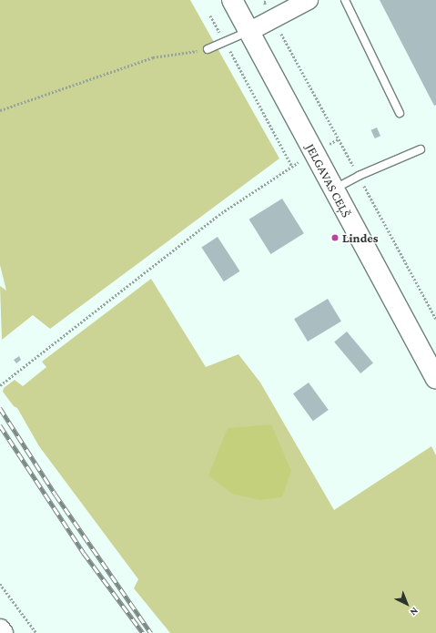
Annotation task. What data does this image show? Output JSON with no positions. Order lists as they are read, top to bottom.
{
  "streets": {
    "main road": ["JELGAVAS CEĻŠ"]
  },
  "places": ["Lindes"],
  "north": "bottom right"
}
